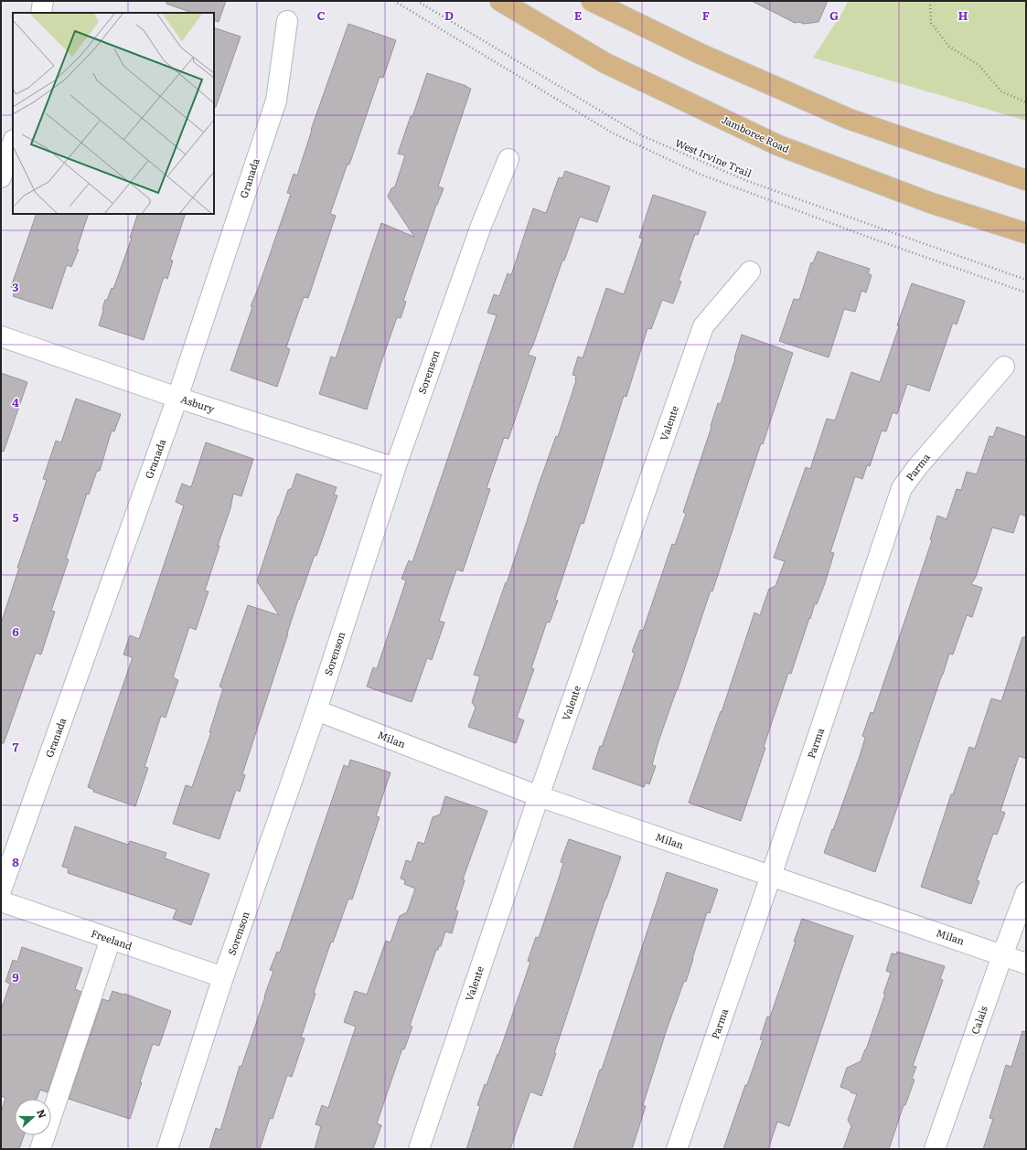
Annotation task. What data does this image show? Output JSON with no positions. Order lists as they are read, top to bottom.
{
  "streets": {
    "main road": ["Jamboree Road"],
    "street": [
      "Granada",
      "Sorenson",
      "Asbury",
      "Valente",
      "Parma",
      "Milan",
      "Freeland",
      "Calais"
    ],
    "path": ["West Irvine Trail"]
  },
  "crossings": [
    ["Granada", "Asbury"],
    ["Sorenson", "Asbury"],
    ["Sorenson", "Milan"],
    ["Sorenson", "Freeland"],
    ["Valente", "Milan"],
    ["Parma", "Milan"],
    ["Milan", "Calais"]
  ],
  "north": "right",
  "grid": {
    "columns": [
      "C",
      "D",
      "E",
      "F",
      "G",
      "H"
    ],
    "rows": [
      "3",
      "4",
      "5",
      "6",
      "7",
      "8",
      "9"
    ]
  }
}
